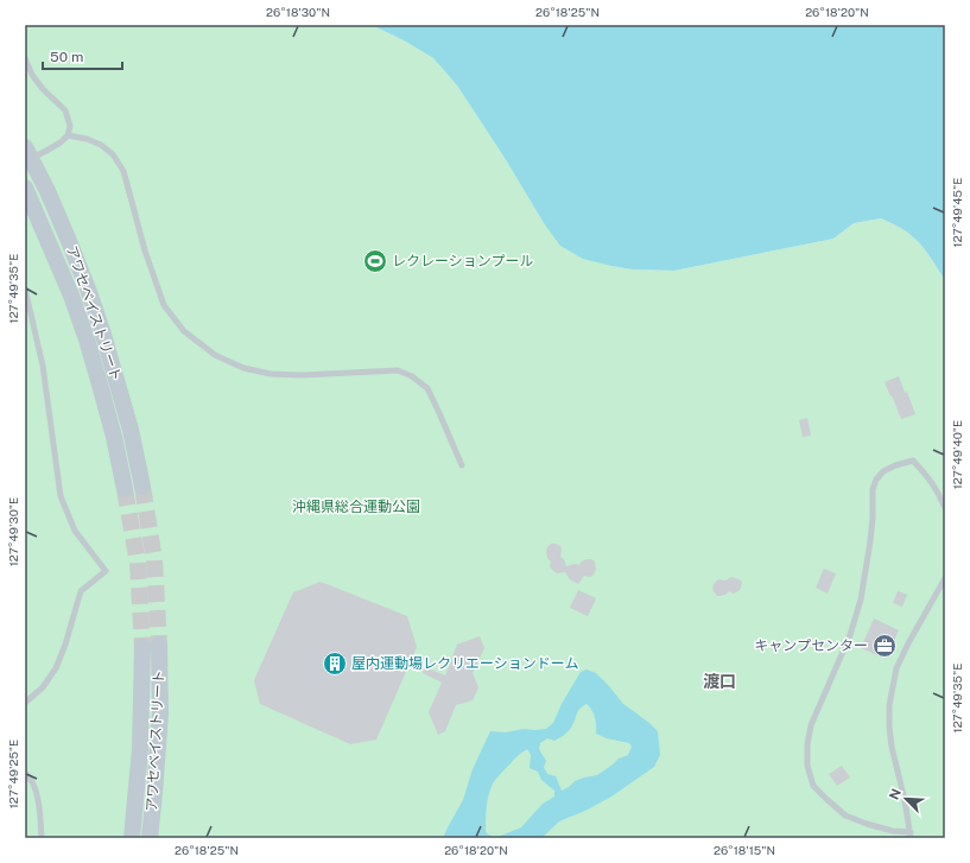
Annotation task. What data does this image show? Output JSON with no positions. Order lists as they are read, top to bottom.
{
  "streets": {
    "main road": ["アワセベイストリート"]
  },
  "districts": ["渡口"],
  "parks": ["沖縄県総合運動公園"],
  "places": {
    "sports": ["レクレーションプール"],
    "office": ["キャンプセンター"],
    "building": ["屋内運動場レクリエーションドーム"]
  },
  "scale_bar": "50 m",
  "north": "top left",
  "coordinates": [
    "26°18'30\"N",
    "26°18'25\"N",
    "26°18'20\"N",
    "127°49'45\"E",
    "127°49'35\"E",
    "127°49'40\"E",
    "127°49'30\"E",
    "127°49'25\"E",
    "26°18'15\"N"
  ]
}
